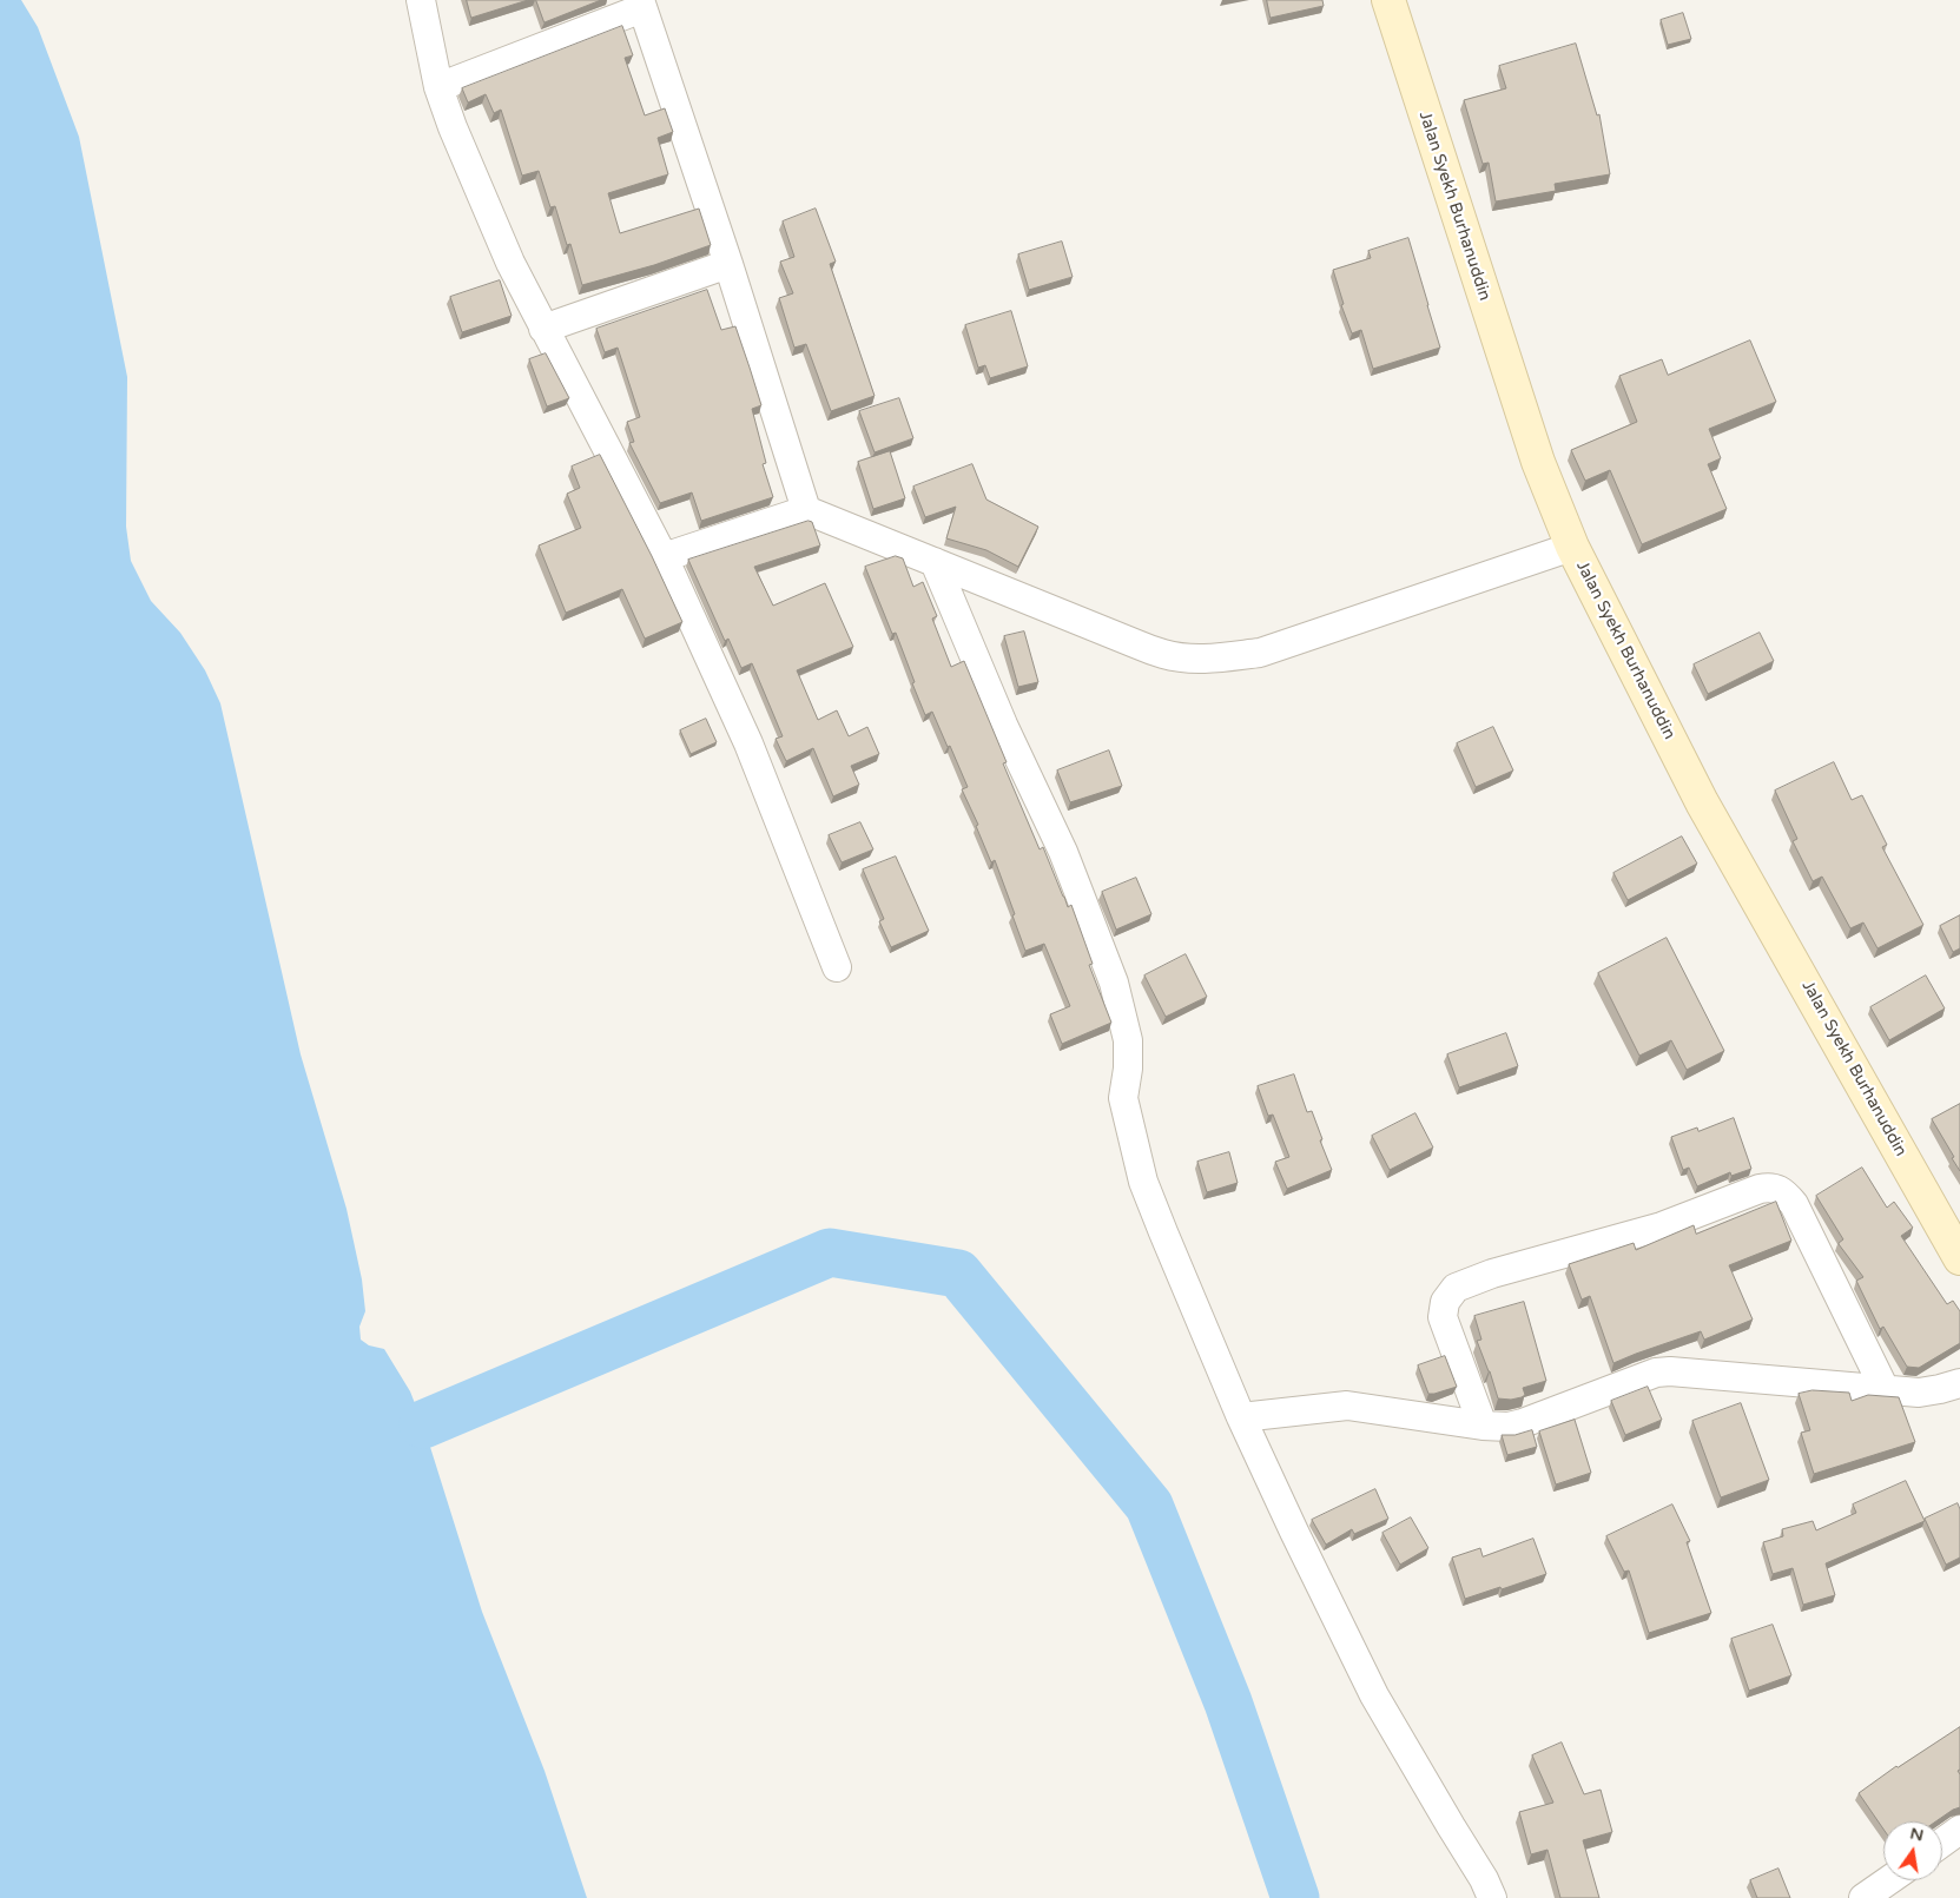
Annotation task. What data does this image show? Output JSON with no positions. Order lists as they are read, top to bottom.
{
  "streets": {
    "main road": ["Jalan Syekh Burhanuddin"]
  },
  "north": "top"
}
